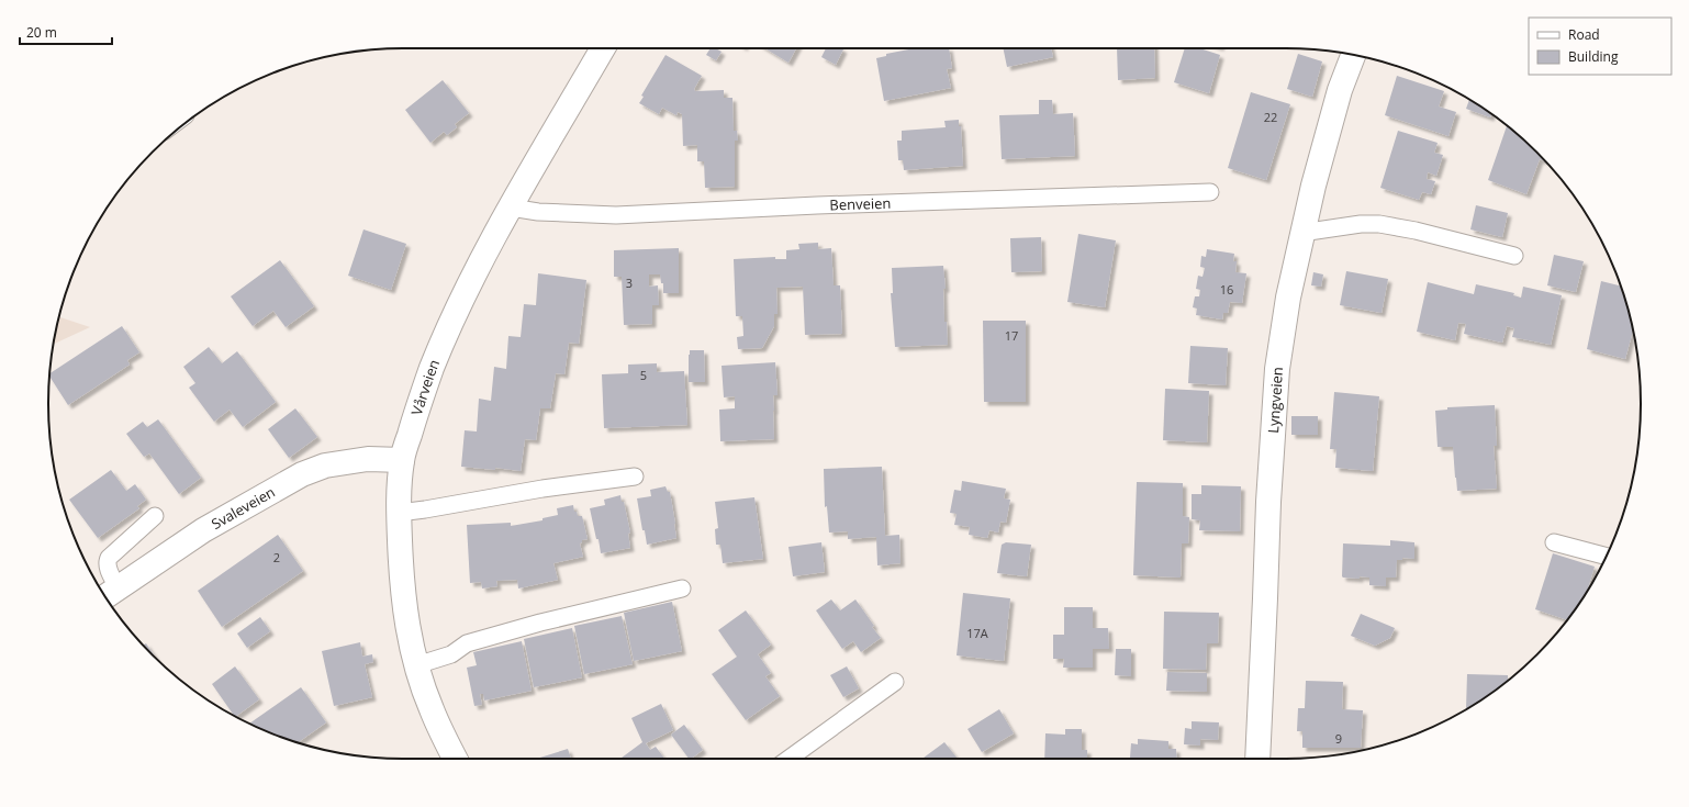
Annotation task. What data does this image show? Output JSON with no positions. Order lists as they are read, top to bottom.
{
  "streets": {
    "street": ["Vårveien", "Lyngveien", "Svaleveien"],
    "lane": ["Benveien"]
  },
  "crossings": [
    ["Benveien", "Vårveien"],
    ["Vårveien", "Svaleveien"]
  ],
  "house_numbers": [
    "22",
    "3",
    "16",
    "17",
    "5",
    "2",
    "17A",
    "9"
  ],
  "legend": ["Road", "Building"],
  "scale_bar": "20 m"
}
